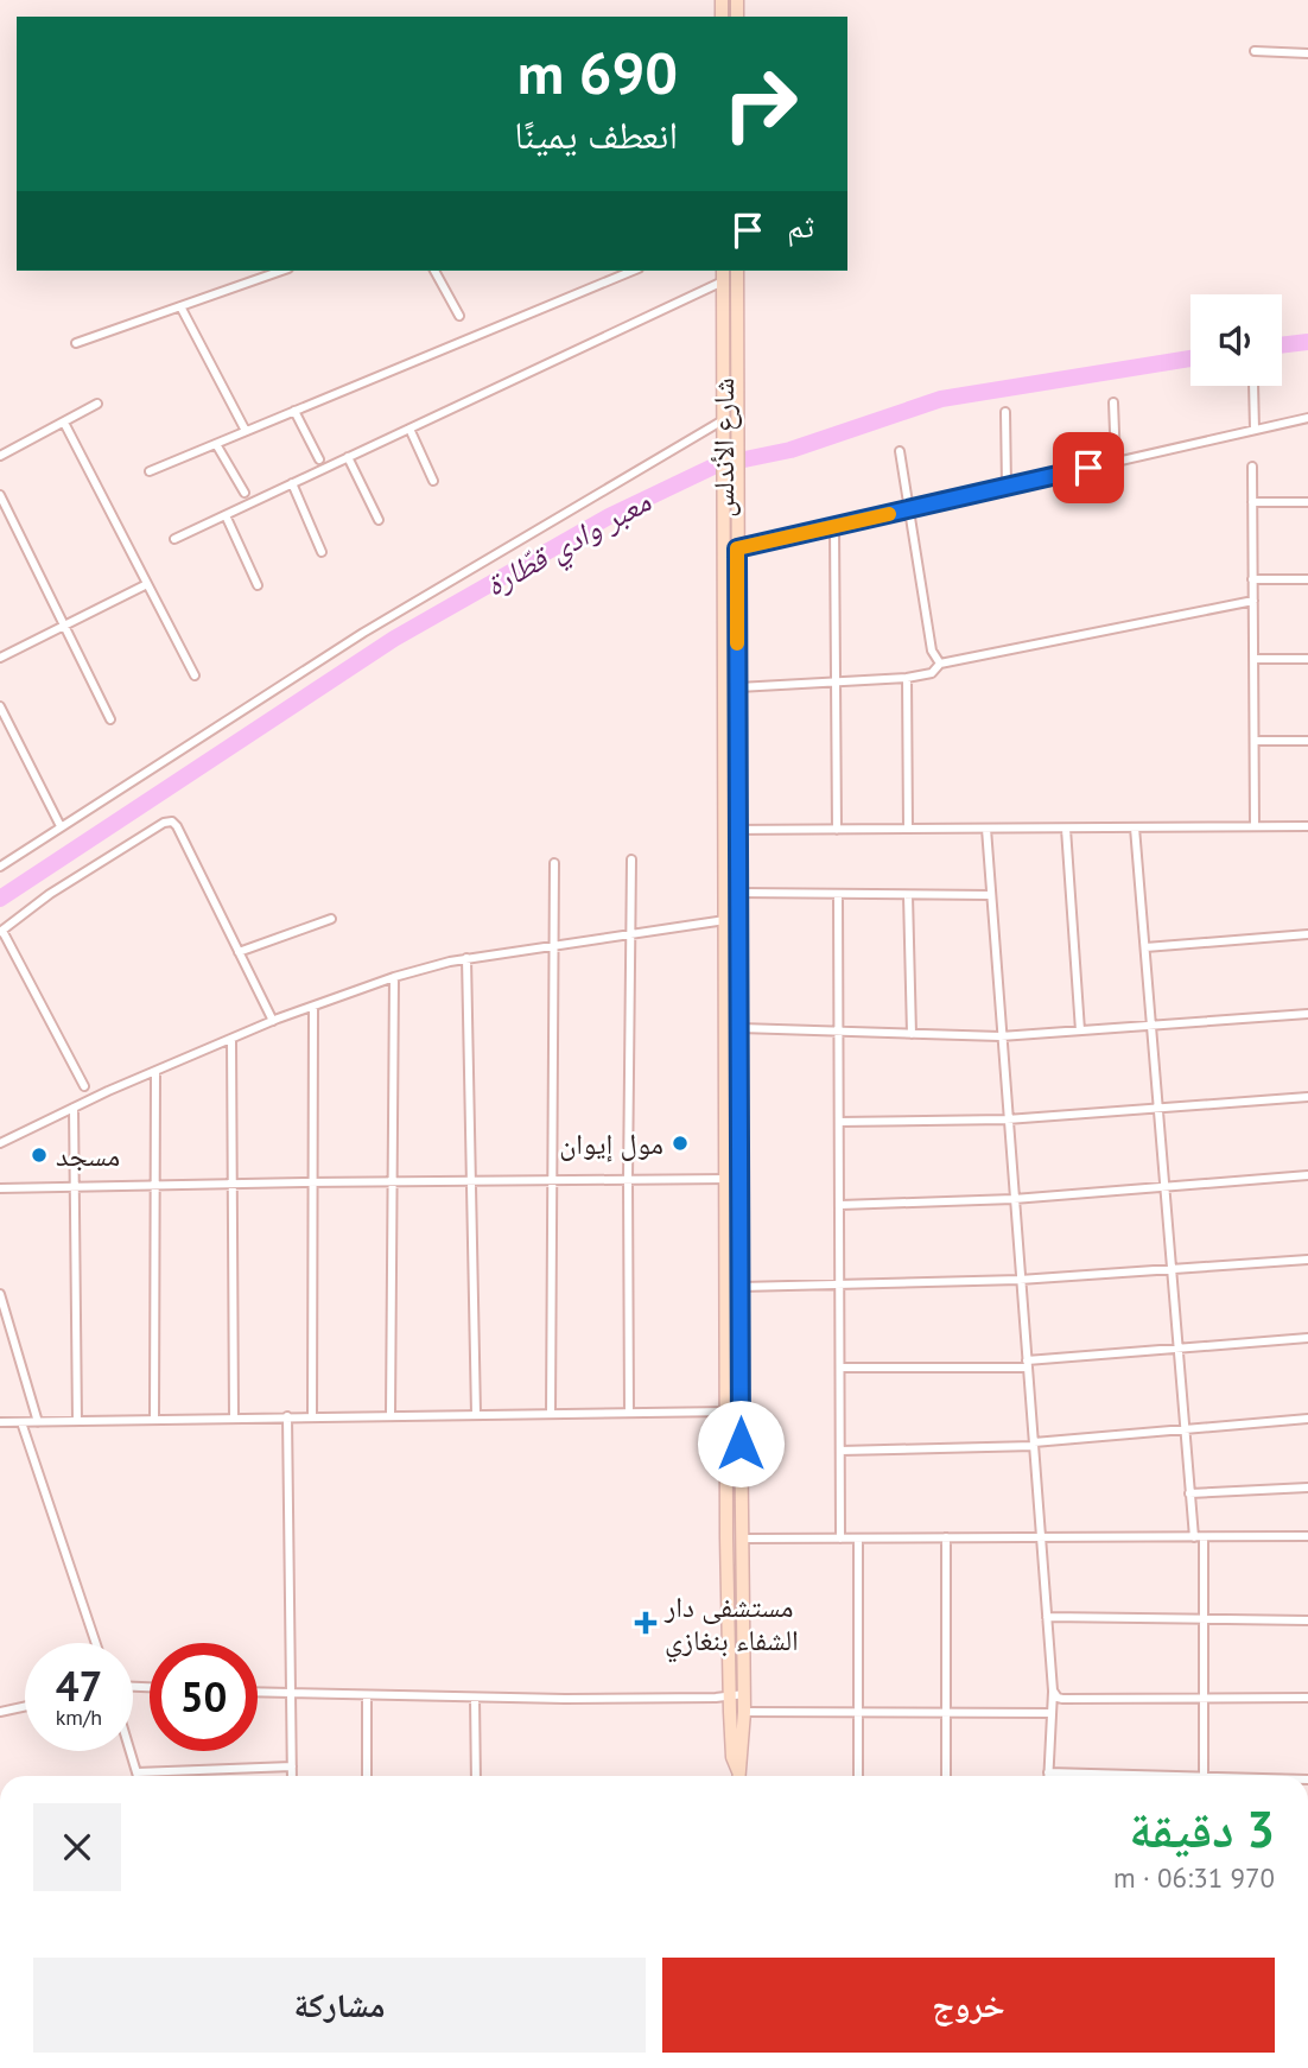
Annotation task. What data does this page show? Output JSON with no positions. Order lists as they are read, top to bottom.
{
  "streets": {
    "main road": ["شارع الأندلس"]
  },
  "water": ["معبر وادي قطّارة"],
  "places": {
    "other": ["مول إيوان", "مسجد"],
    "health": ["مستشفى دار الشفاء بنغازي"]
  },
  "page": {
    "turn": ["690 m", "انعطف يمينًا"],
    "then": "ثم",
    "speed": "47 km/h",
    "limit": "50",
    "heading": ["3 دقيقة", "970 m · 06:31"],
    "buttons": ["خروج", "مشاركة"]
  }
}
